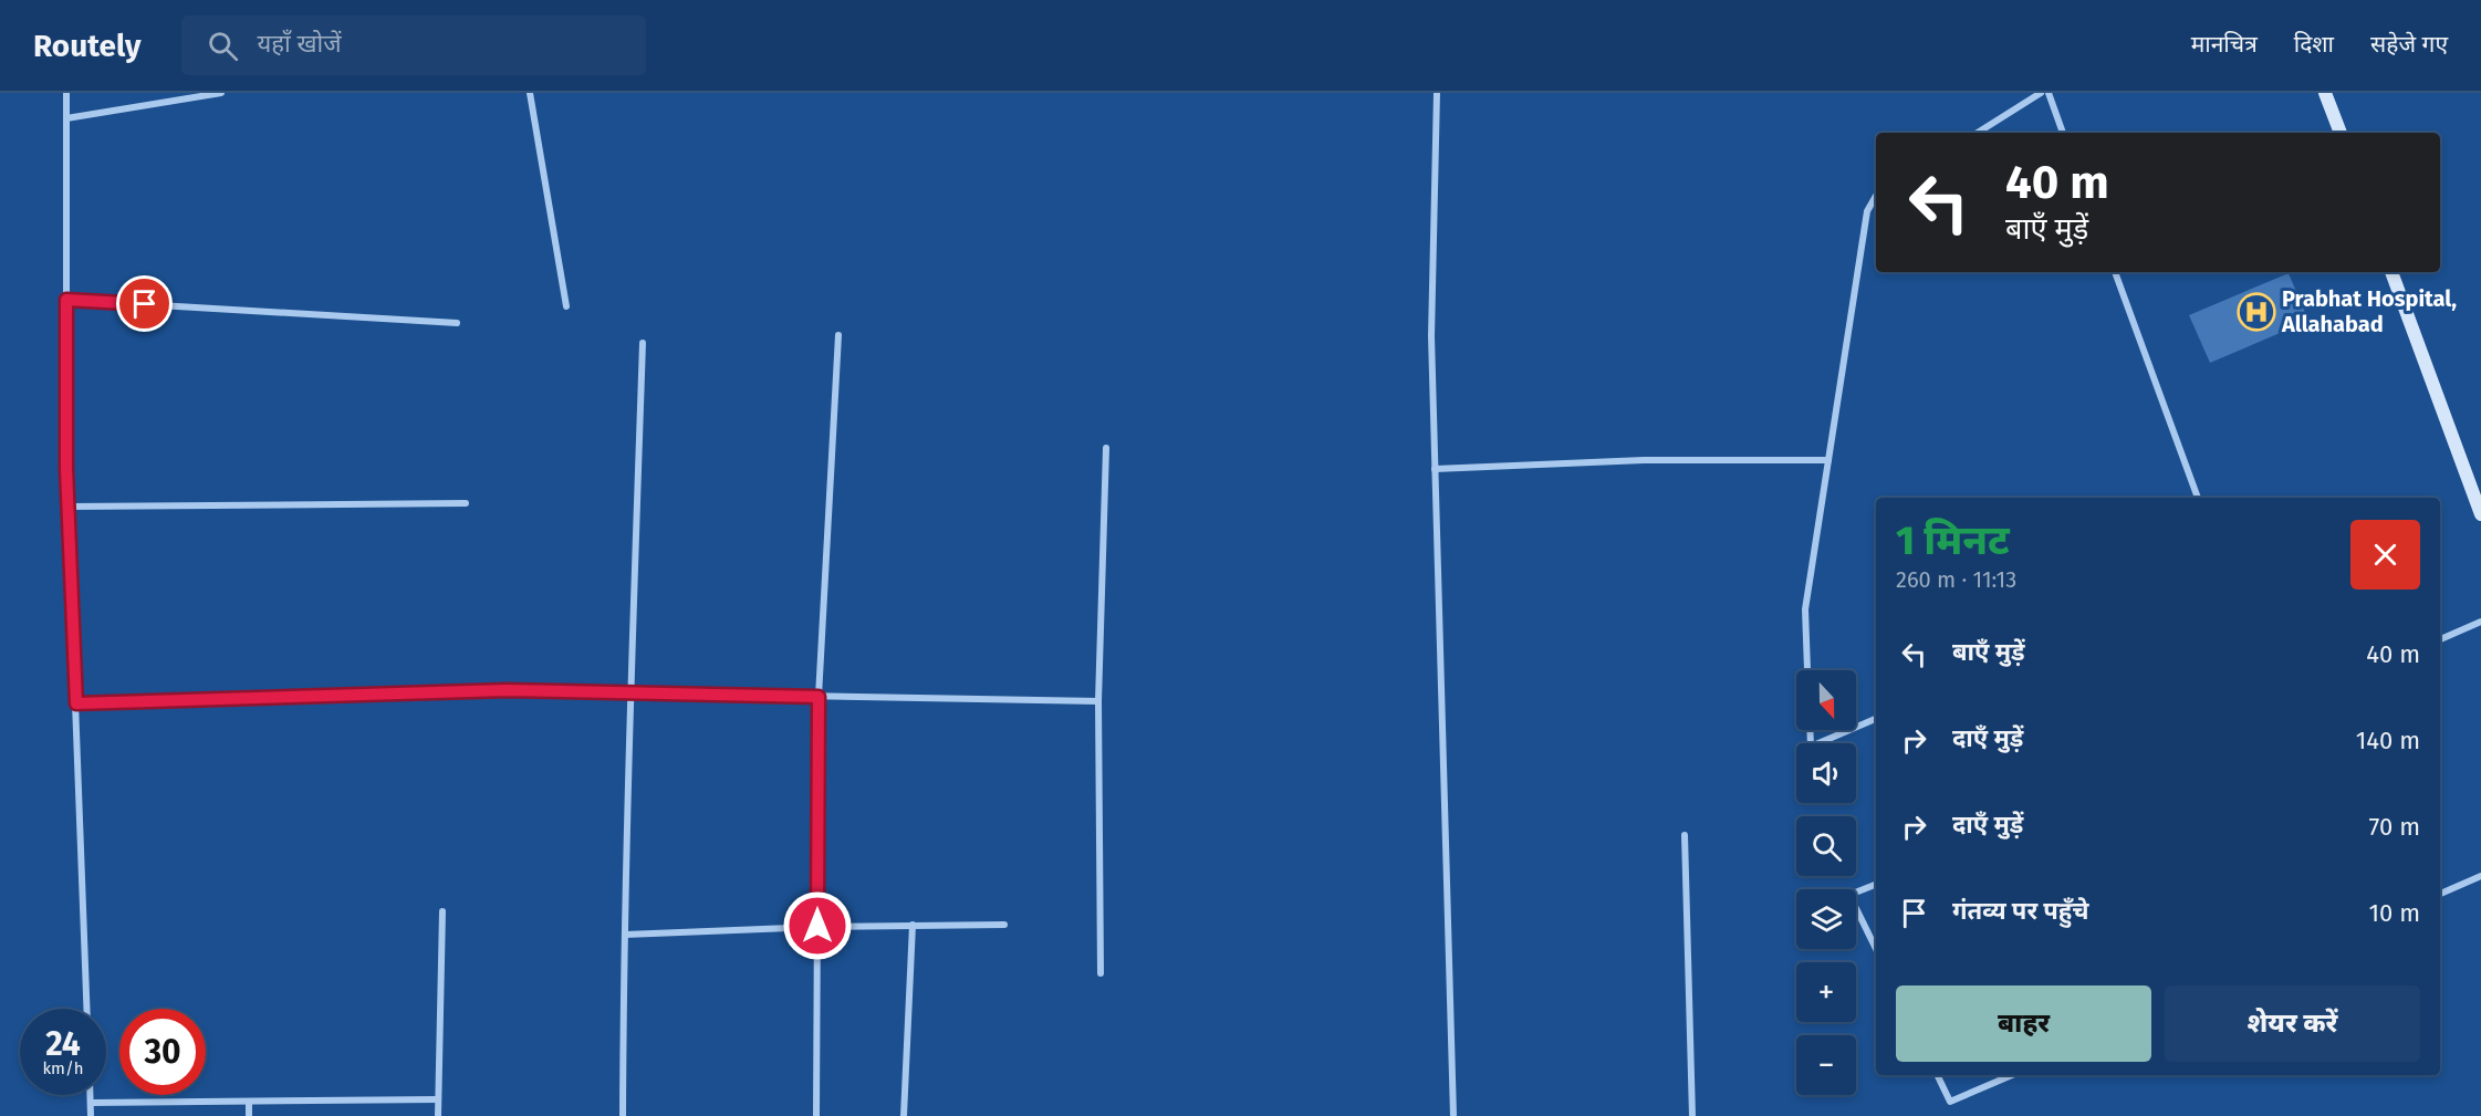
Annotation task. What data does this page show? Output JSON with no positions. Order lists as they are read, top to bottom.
{
  "places": {
    "hospital": ["Prabhat Hospital, Allahabad"]
  },
  "north": "bottom",
  "page": {
    "header": "Routely",
    "search": "यहाँ खोजें",
    "nav": ["मानचित्र", "दिशा", "सहेजे गए"],
    "turn": ["40 m", "बाएँ मुड़ें"],
    "heading": ["1 मिनट", "260 m · 11:13"],
    "list": [
      {
        "name": "बाएँ मुड़ें",
        "value": "40 m"
      },
      {
        "name": "दाएँ मुड़ें",
        "value": "140 m"
      },
      {
        "name": "दाएँ मुड़ें",
        "value": "70 m"
      },
      {
        "name": "गंतव्य पर पहुँचे",
        "value": "10 m"
      }
    ],
    "map_buttons": ["+", "−"],
    "buttons": ["बाहर", "शेयर करें"],
    "speed": "24 km/h",
    "limit": "30"
  }
}
